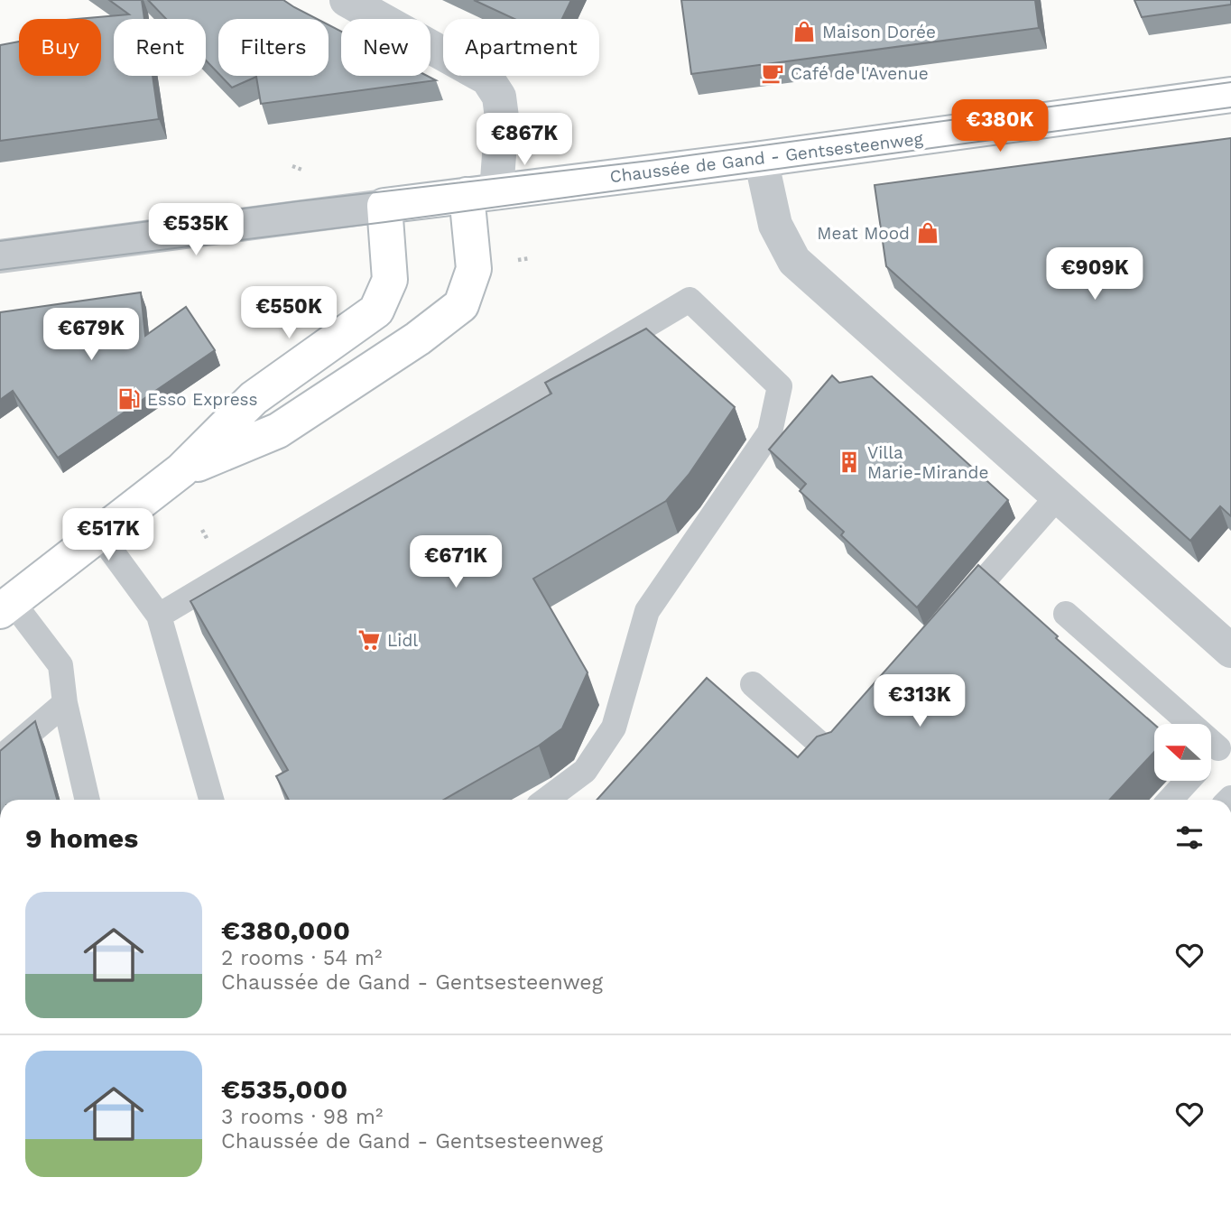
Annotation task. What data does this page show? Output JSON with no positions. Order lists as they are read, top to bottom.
{
  "streets": {
    "main road": ["Chaussée de Gand - Gentsesteenweg"]
  },
  "places": {
    "shop": ["Maison Dorée", "Meat Mood"],
    "cafe": ["Café de l'Avenue"],
    "fuel station": ["Esso Express"],
    "building": ["Villa Marie-Mirande"],
    "supermarket": ["Lidl"]
  },
  "north": "left",
  "page": {
    "chip": [
      "Buy",
      "Rent",
      "Filters",
      "New",
      "Apartment"
    ],
    "price": [
      "€380K",
      "€867K",
      "€535K",
      "€909K",
      "€550K",
      "€679K",
      "€517K",
      "€671K",
      "€313K"
    ],
    "heading": "9 homes",
    "list": [
      {
        "name": "€380,000",
        "note": "2 rooms · 54 m² · Chaussée de Gand - Gentsesteenweg"
      },
      {
        "name": "€535,000",
        "note": "3 rooms · 98 m² · Chaussée de Gand - Gentsesteenweg"
      }
    ]
  }
}
